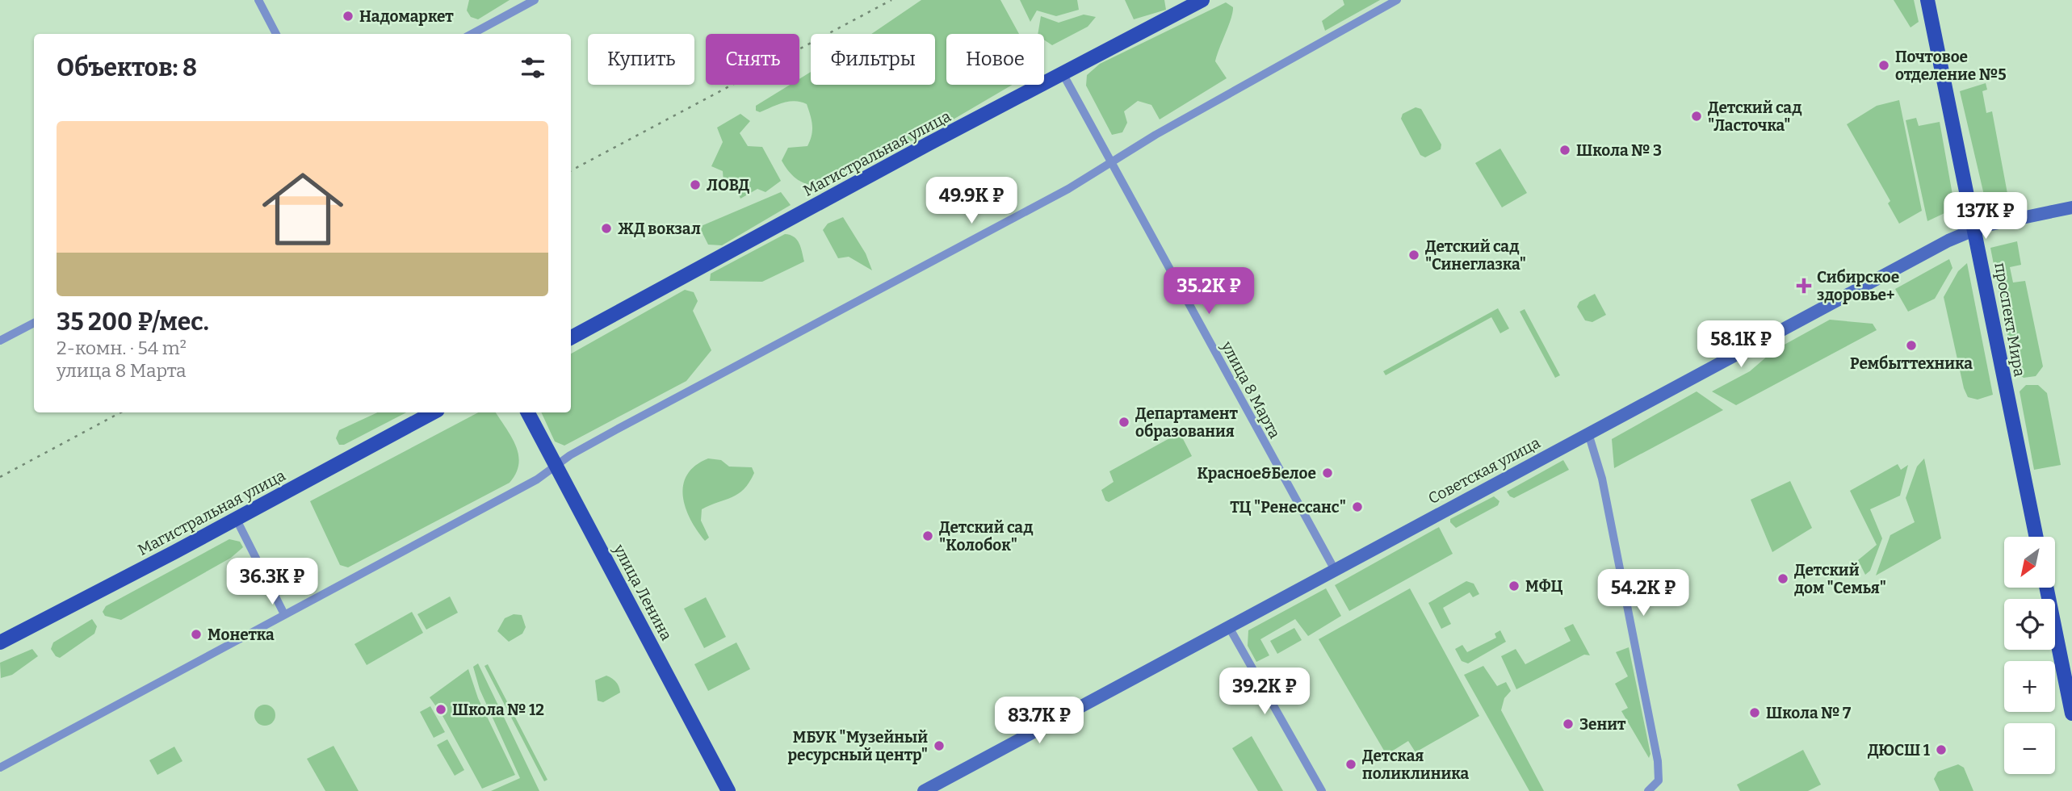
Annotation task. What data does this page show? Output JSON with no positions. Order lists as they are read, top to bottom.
{
  "streets": {
    "main road": [
      "Магистральная улица",
      "проспект Мира",
      "Советская улица",
      "улица Ленина"
    ],
    "street": ["улица 8 Марта"]
  },
  "crossings": [
    ["Магистральная улица", "улица 8 Марта"],
    ["проспект Мира", "Советская улица"],
    ["улица 8 Марта", "Советская улица"]
  ],
  "places": {
    "other": [
      "Надомаркет",
      "Почтовое отделение №5",
      "Детский сад \"Ласточка\"",
      "Школа № 3",
      "ЛОВД",
      "ЖД вокзал",
      "Детский сад \"Синеглазка\"",
      "Рембыттехника",
      "Департамент образования",
      "Красное&Белое",
      "ТЦ \"Ренессанс\"",
      "Детский сад \"Колобок\"",
      "Детский дом \"Семья\"",
      "МФЦ",
      "Монетка",
      "Школа № 12",
      "Школа № 7",
      "Зенит",
      "МБУК \"Музейный ресурсный центр\"",
      "ДЮСШ 1",
      "Детская поликлиника"
    ],
    "health": ["Сибирское здоровье+"]
  },
  "north": "bottom left",
  "page": {
    "chip": [
      "Купить",
      "Снять",
      "Фильтры",
      "Новое"
    ],
    "heading": "Объектов: 8",
    "list": [
      {
        "name": "35 200 ₽/мес.",
        "note": "2-комн. · 54 m² · улица 8 Марта"
      }
    ],
    "price": [
      "49.9K ₽",
      "137K ₽",
      "35.2K ₽",
      "58.1K ₽",
      "36.3K ₽",
      "54.2K ₽",
      "39.2K ₽",
      "83.7K ₽"
    ],
    "map_buttons": ["+", "−"]
  }
}
